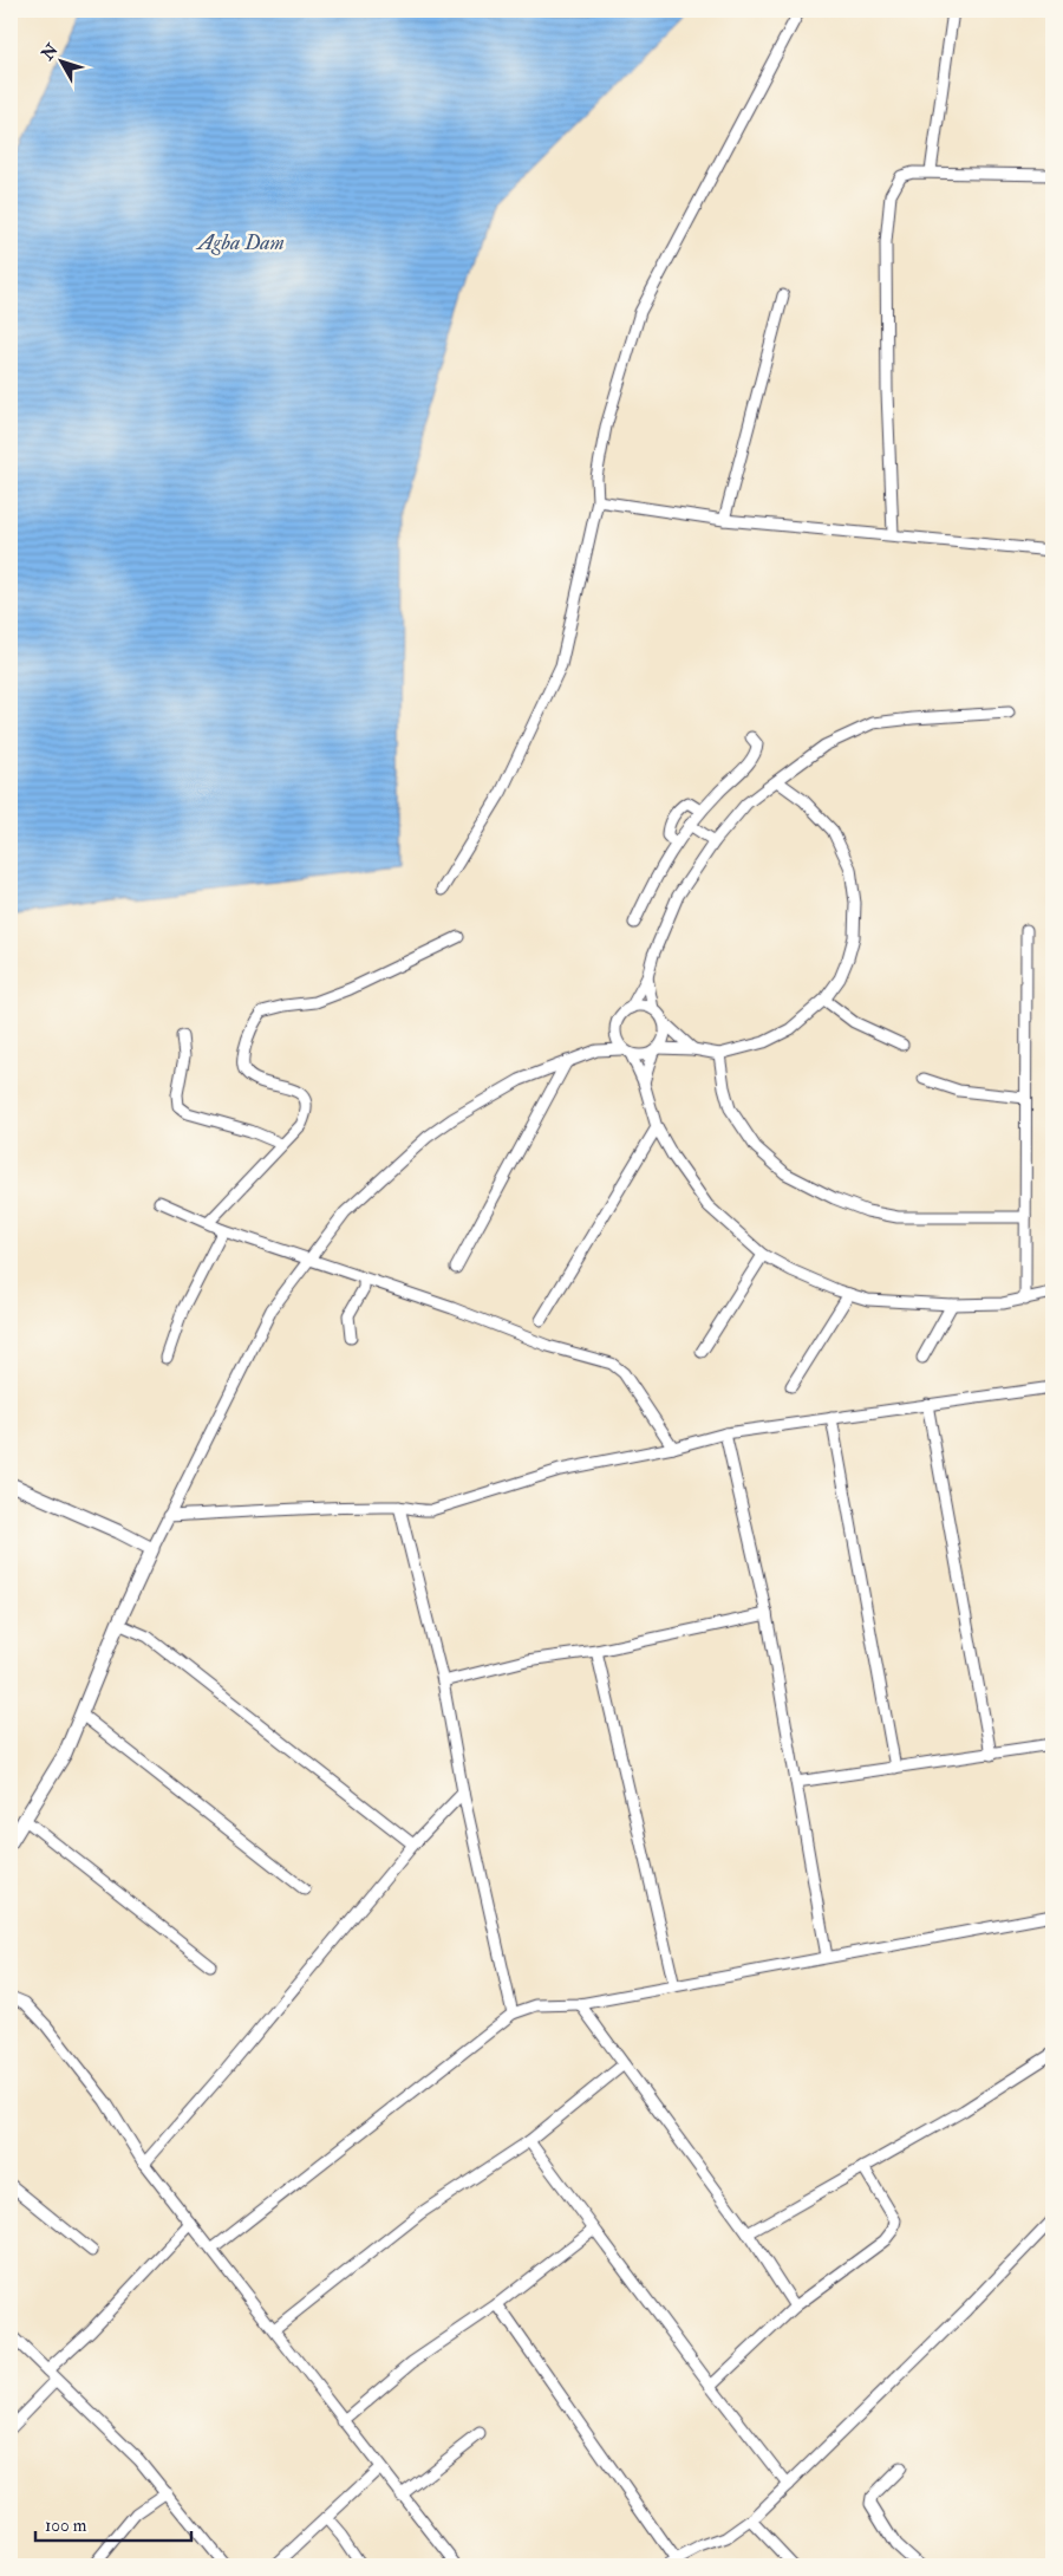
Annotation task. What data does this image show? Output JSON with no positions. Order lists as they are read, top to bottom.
{
  "water": ["Agba Dam"],
  "scale_bar": "100 m",
  "north": "top left"
}
